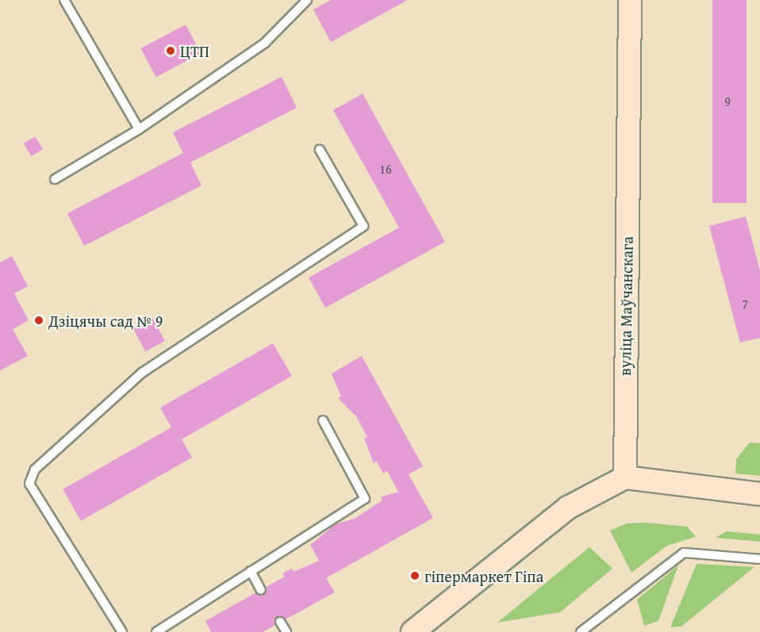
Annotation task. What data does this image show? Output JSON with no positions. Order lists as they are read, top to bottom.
{
  "streets": {
    "main road": ["вуліца Маўчанскага"]
  },
  "places": ["ЦТП", "Дзіцячы сад № 9", "гіпермаркет Гіпа"],
  "house_numbers": ["9", "16", "7"]
}
